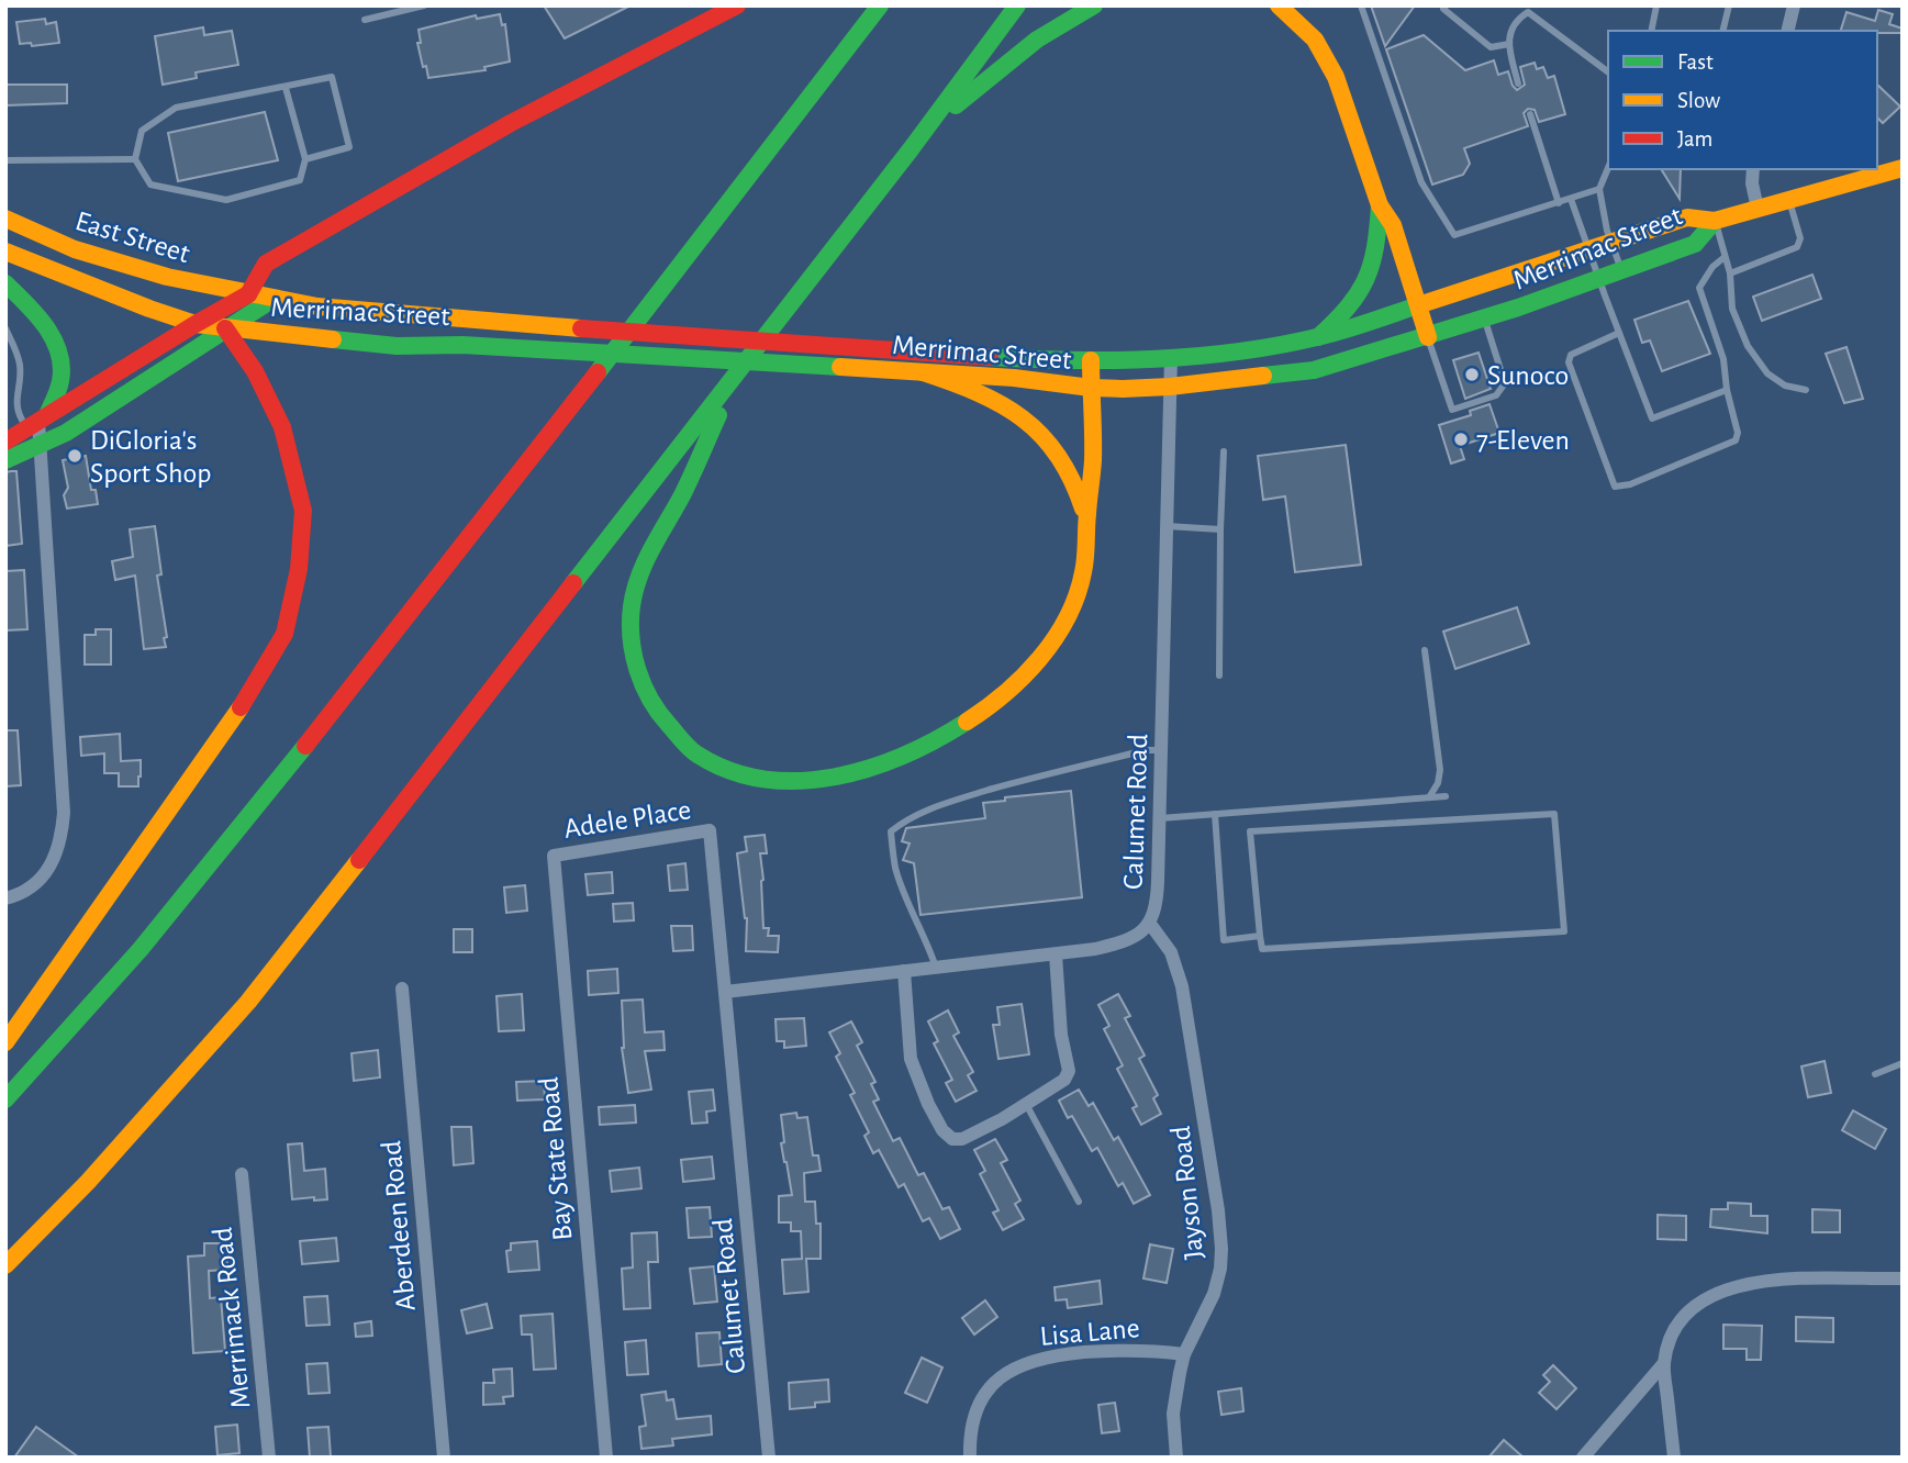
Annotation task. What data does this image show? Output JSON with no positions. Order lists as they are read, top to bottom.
{
  "streets": {
    "main road": ["East Street", "Merrimac Street"],
    "street": [
      "Calumet Road",
      "Adele Place",
      "Bay State Road",
      "Jayson Road",
      "Aberdeen Road",
      "Merrimack Road",
      "Lisa Lane"
    ]
  },
  "crossings": [
    ["East Street", "Merrimac Street"],
    ["Merrimac Street", "Calumet Road"],
    ["Calumet Road", "Adele Place"],
    ["Calumet Road", "Jayson Road"],
    ["Adele Place", "Bay State Road"],
    ["Jayson Road", "Lisa Lane"]
  ],
  "places": ["Sunoco", "7-Eleven", "DiGloria's Sport Shop"],
  "legend": ["Fast", "Slow", "Jam"]
}
